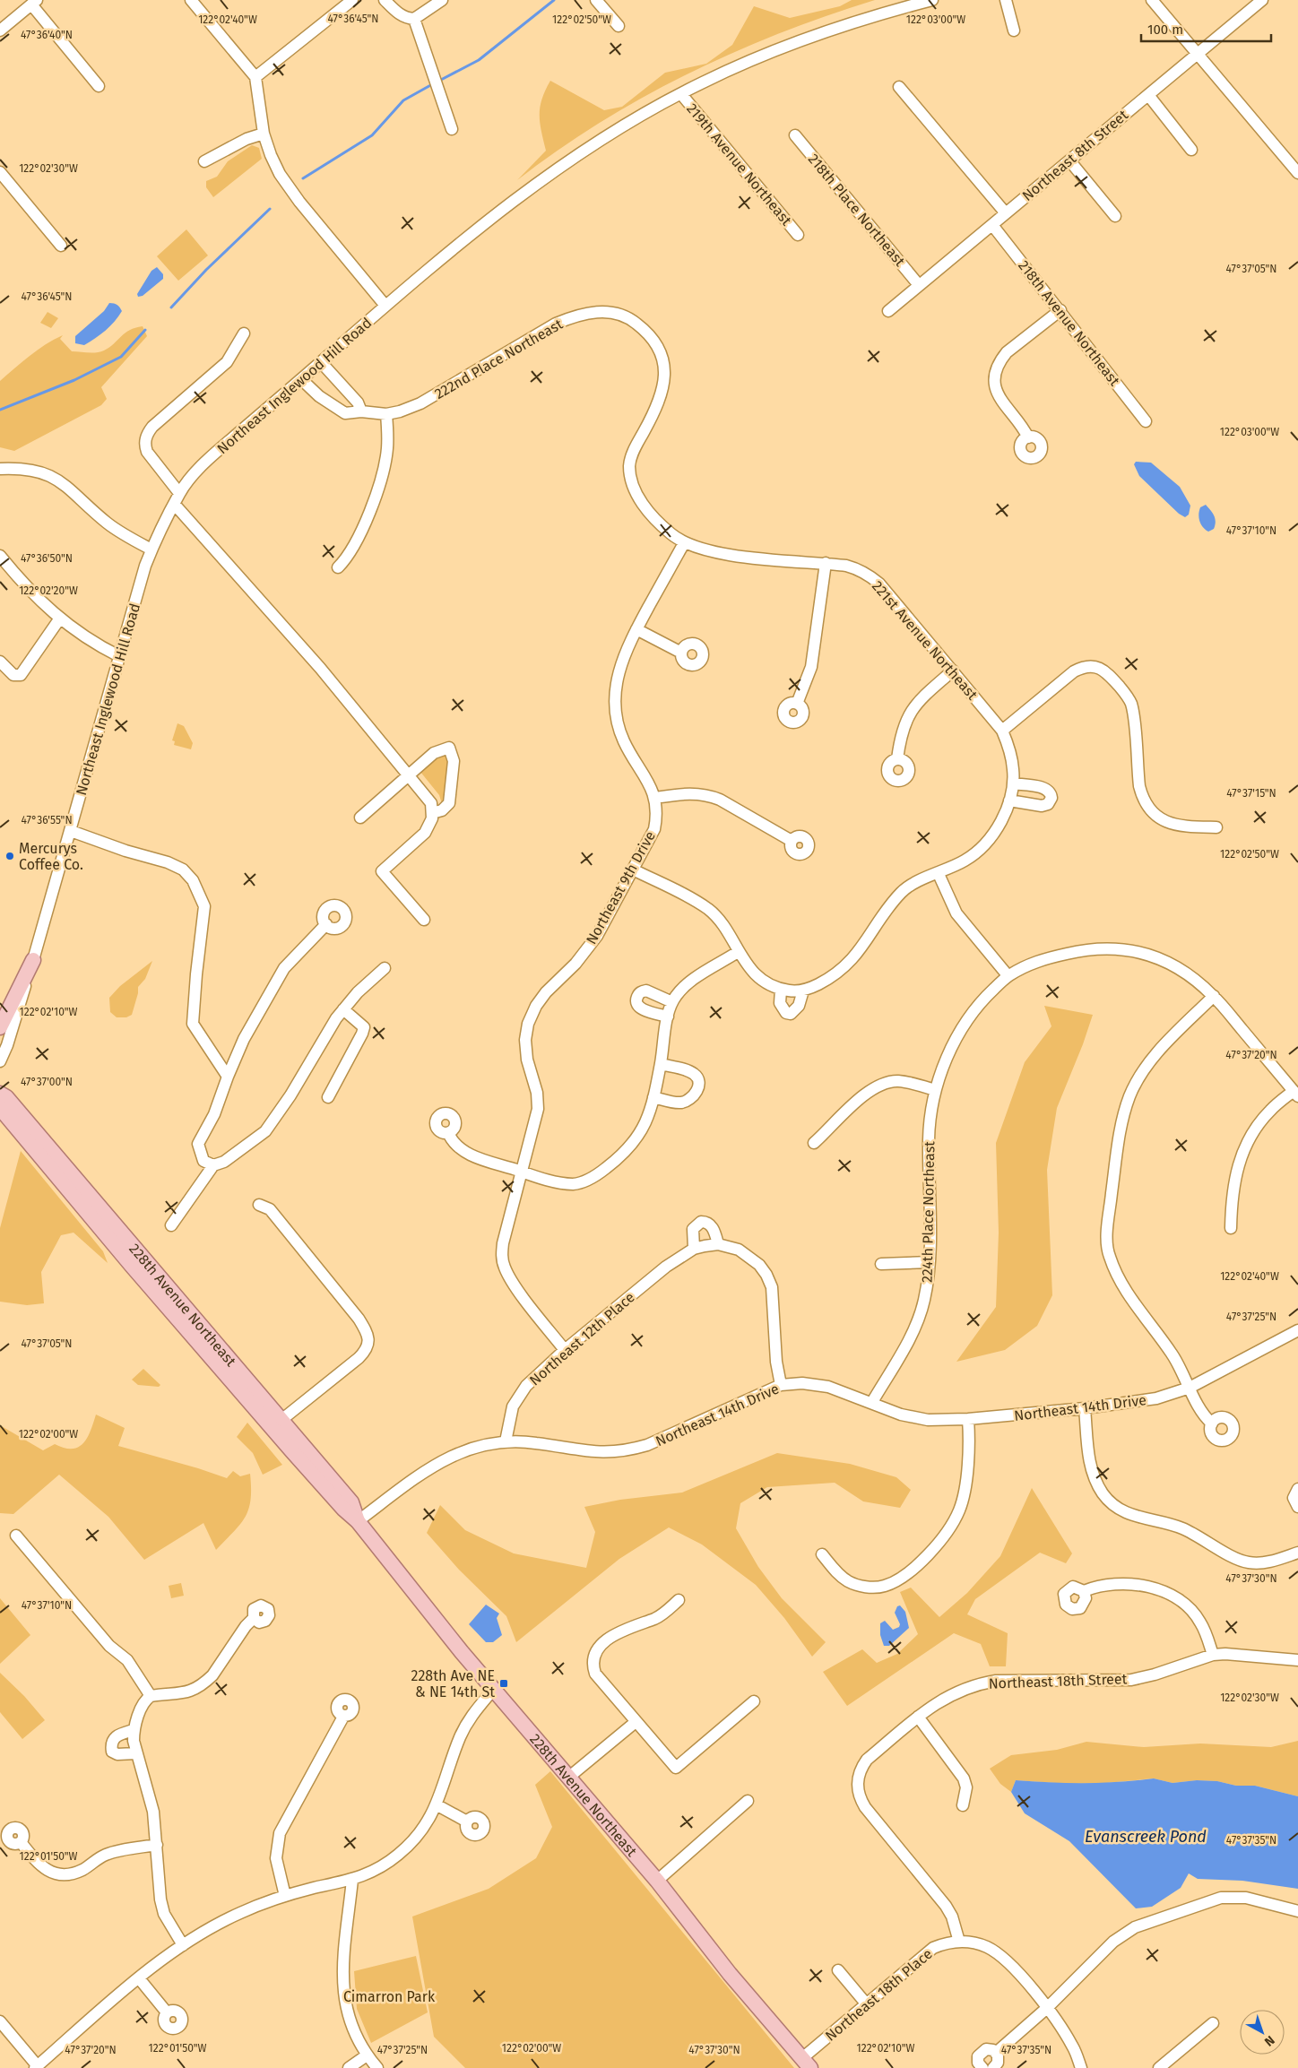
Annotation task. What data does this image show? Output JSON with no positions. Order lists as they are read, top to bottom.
{
  "streets": {
    "main road": ["228th Avenue Northeast"],
    "street": [
      "Northeast 8th Street",
      "219th Avenue Northeast",
      "218th Place Northeast",
      "218th Avenue Northeast",
      "222nd Place Northeast",
      "Northeast Inglewood Hill Road",
      "221st Avenue Northeast",
      "Northeast 9th Drive",
      "224th Place Northeast",
      "Northeast 12th Place",
      "Northeast 14th Drive",
      "Northeast 18th Street",
      "Northeast 18th Place"
    ]
  },
  "crossings": [
    ["Northeast 8th Street", "218th Place Northeast"],
    ["Northeast 8th Street", "218th Avenue Northeast"],
    ["219th Avenue Northeast", "Northeast Inglewood Hill Road"],
    ["222nd Place Northeast", "Northeast Inglewood Hill Road"],
    ["222nd Place Northeast", "221st Avenue Northeast"],
    ["221st Avenue Northeast", "Northeast 9th Drive"],
    ["Northeast 9th Drive", "Northeast 12th Place"],
    ["224th Place Northeast", "Northeast 14th Drive"],
    ["228th Avenue Northeast", "Northeast 18th Place"],
    ["Northeast 12th Place", "Northeast 14th Drive"],
    ["Northeast 18th Street", "Northeast 18th Place"]
  ],
  "water": ["Evanscreek Pond"],
  "parks": ["Cimarron Park"],
  "places": {
    "other": ["Mercurys Coffee Co."],
    "transit": ["228th Ave NE & NE 14th St"]
  },
  "scale_bar": "100 m",
  "north": "bottom right",
  "coordinates": [
    "47°36'45\"N",
    "122°02'40\"W",
    "122°02'50\"W",
    "122°03'00\"W",
    "47°36'40\"N",
    "122°02'30\"W",
    "47°37'05\"N",
    "47°37'10\"N",
    "47°36'50\"N",
    "122°02'20\"W",
    "47°37'15\"N",
    "47°36'55\"N",
    "122°02'10\"W",
    "47°37'20\"N",
    "47°37'00\"N",
    "47°37'25\"N",
    "122°02'00\"W",
    "47°37'30\"N",
    "47°37'35\"N",
    "122°01'50\"W"
  ]
}
